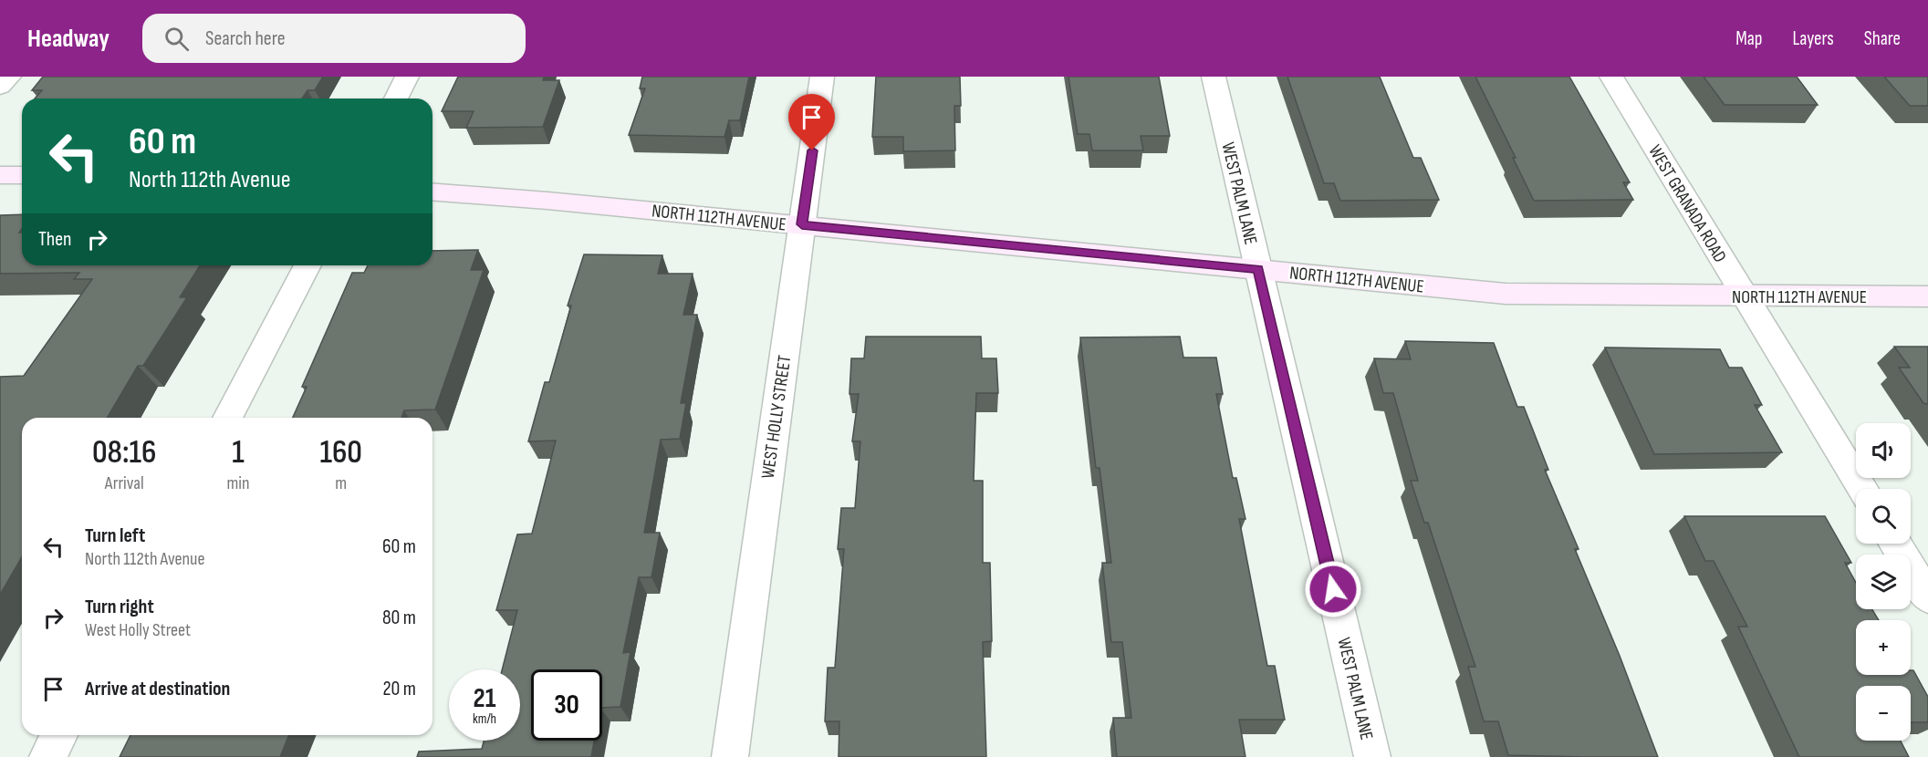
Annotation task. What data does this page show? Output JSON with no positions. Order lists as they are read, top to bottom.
{
  "streets": {
    "street": [
      "WEST PALM LANE",
      "WEST GRANADA ROAD",
      "NORTH 112TH AVENUE",
      "WEST HOLLY STREET"
    ]
  },
  "crossings": [
    ["WEST PALM LANE", "NORTH 112TH AVENUE"],
    ["WEST GRANADA ROAD", "NORTH 112TH AVENUE"],
    ["NORTH 112TH AVENUE", "WEST HOLLY STREET"]
  ],
  "page": {
    "header": "Headway",
    "search": "Search here",
    "nav": ["Map", "Layers", "Share"],
    "turn": ["60 m", "North 112th Avenue"],
    "then": "Then",
    "eta": [
      "08:16",
      "Arrival",
      "1",
      "min",
      "160",
      "m"
    ],
    "map_buttons": ["+", "−"],
    "list": [
      {
        "name": "Turn left",
        "note": "North 112th Avenue",
        "value": "60 m"
      },
      {
        "name": "Turn right",
        "note": "West Holly Street",
        "value": "80 m"
      },
      {
        "name": "Arrive at destination",
        "value": "20 m"
      }
    ],
    "speed": "21 km/h",
    "limit": "30"
  }
}
